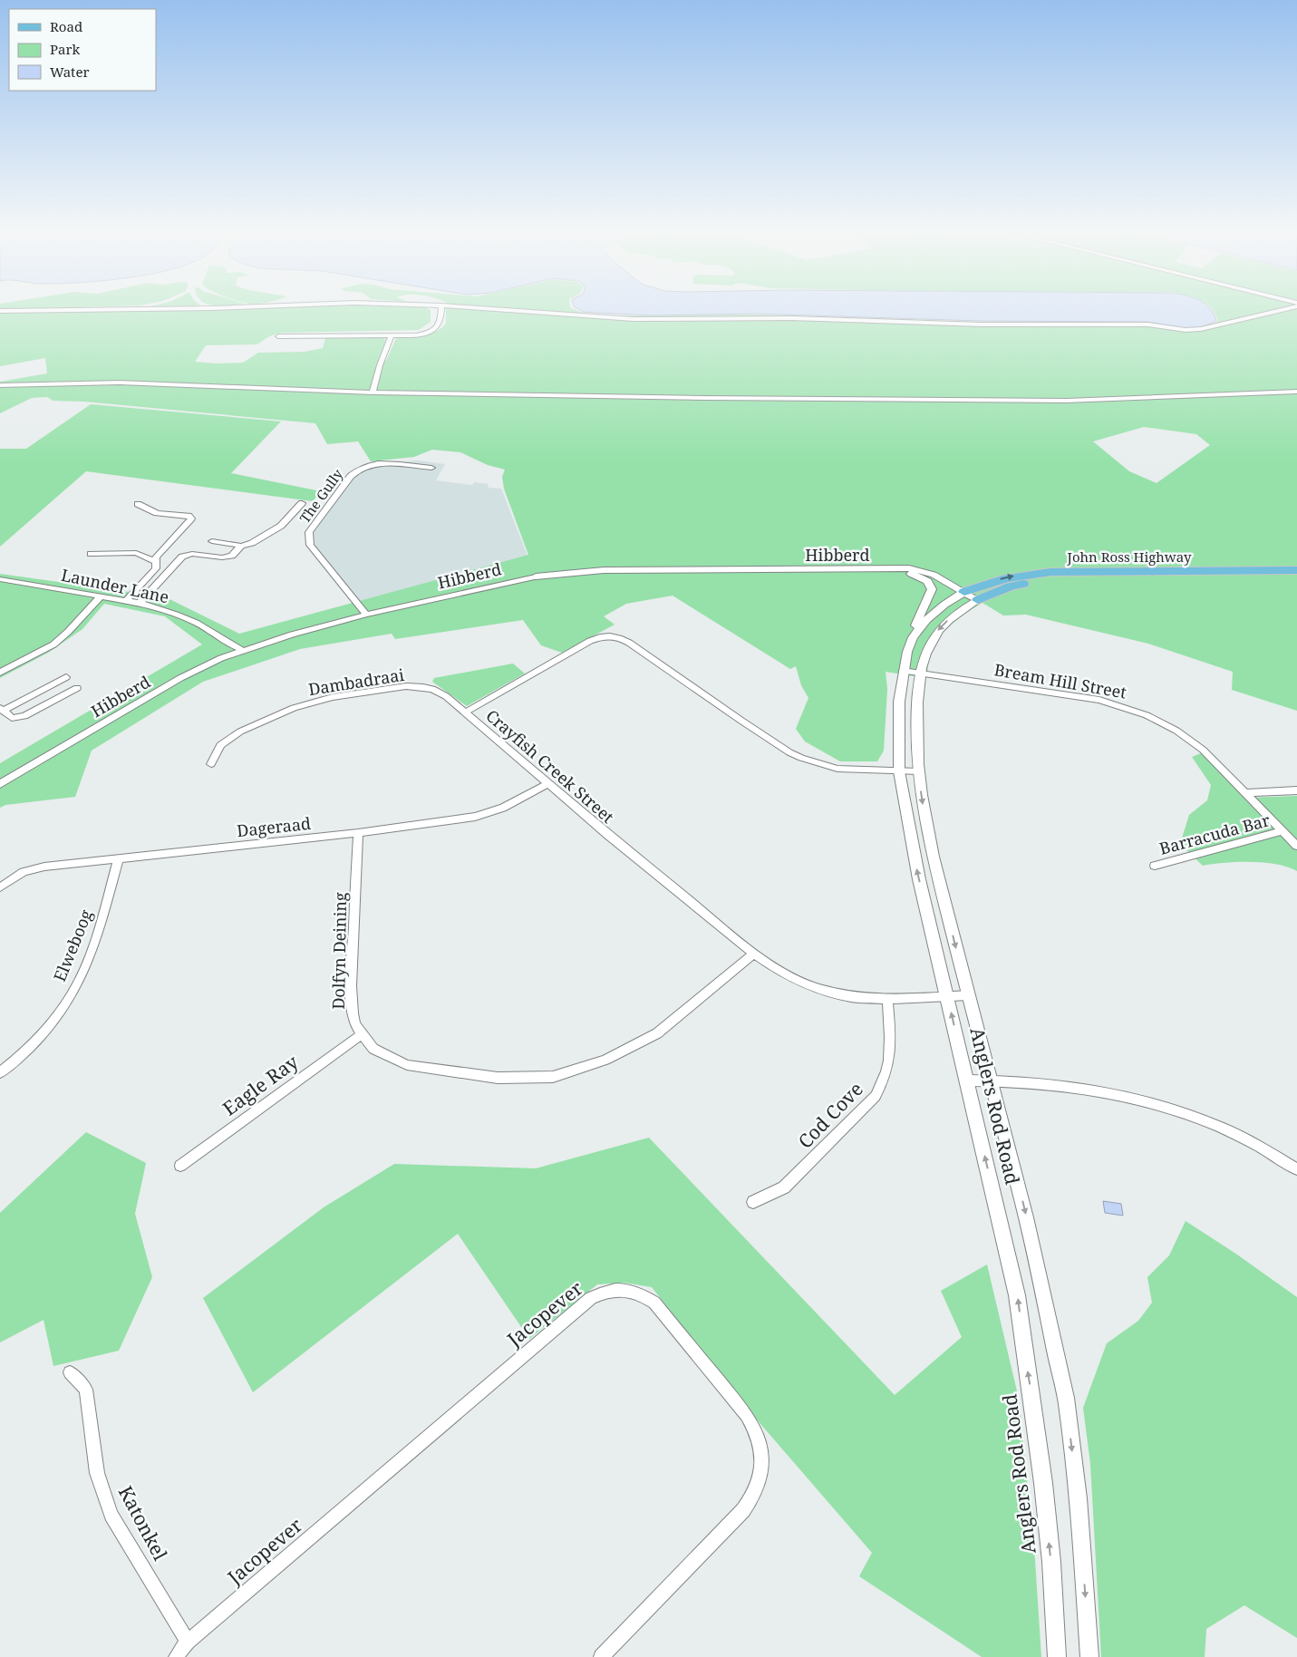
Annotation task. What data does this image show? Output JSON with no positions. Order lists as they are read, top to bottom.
{
  "streets": {
    "main road": ["John Ross Highway"],
    "street": [
      "The Gully",
      "Hibberd",
      "Launder Lane",
      "Bream Hill Street",
      "Dambadraai",
      "Crayfish Creek Street",
      "Dageraad",
      "Barracuda Bar",
      "Elweboog",
      "Dolfyn Deining",
      "Eagle Ray",
      "Anglers Rod Road",
      "Cod Cove",
      "Jacopever",
      "Katonkel"
    ]
  },
  "crossings": [
    ["The Gully", "Hibberd"],
    ["Hibberd", "John Ross Highway"],
    ["Hibberd", "Launder Lane"],
    ["Hibberd", "Anglers Rod Road"],
    ["John Ross Highway", "Anglers Rod Road"],
    ["Bream Hill Street", "Barracuda Bar"],
    ["Bream Hill Street", "Anglers Rod Road"],
    ["Dambadraai", "Crayfish Creek Street"],
    ["Crayfish Creek Street", "Dageraad"],
    ["Crayfish Creek Street", "Dolfyn Deining"],
    ["Crayfish Creek Street", "Anglers Rod Road"],
    ["Crayfish Creek Street", "Cod Cove"],
    ["Dageraad", "Elweboog"],
    ["Dageraad", "Dolfyn Deining"],
    ["Dolfyn Deining", "Eagle Ray"],
    ["Jacopever", "Katonkel"]
  ],
  "legend": ["Road", "Park", "Water"]
}
